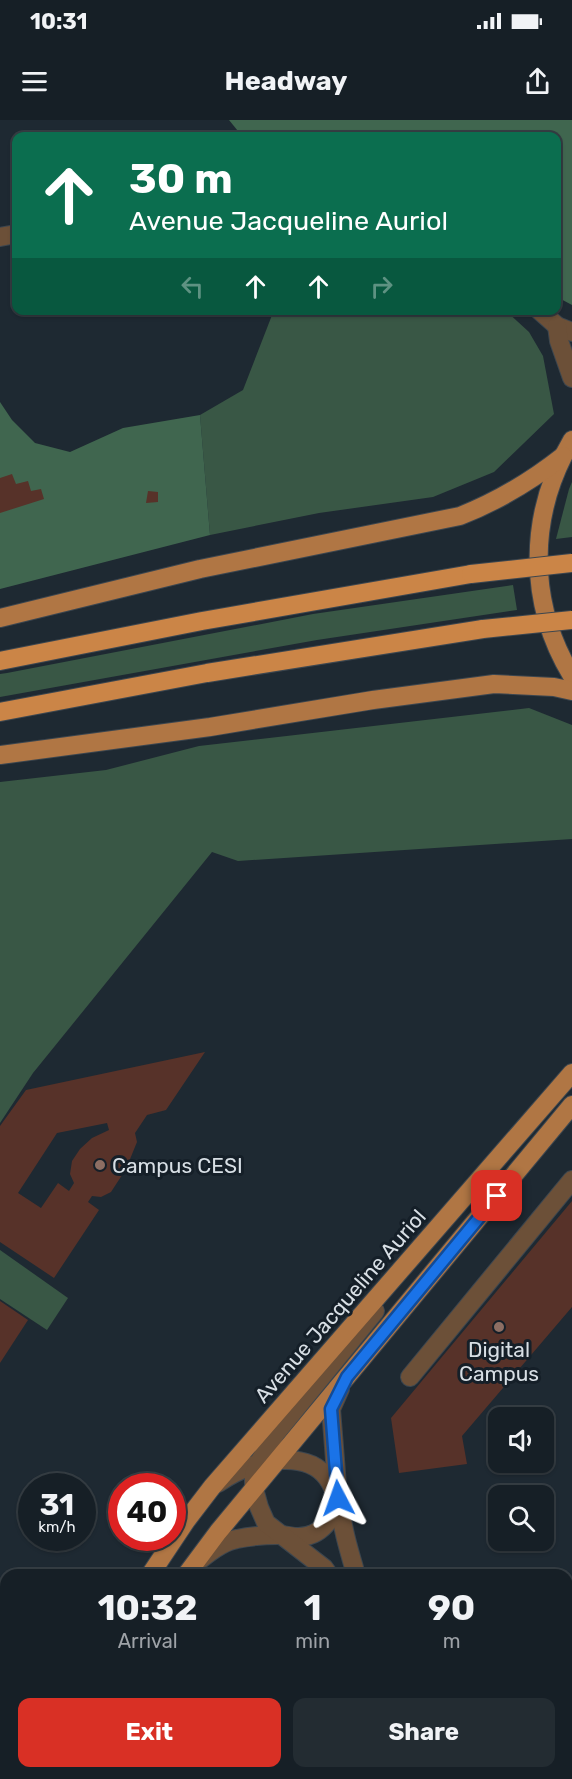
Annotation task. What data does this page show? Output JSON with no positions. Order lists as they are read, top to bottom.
{
  "streets": {
    "main road": ["Avenue Jacqueline Auriol"]
  },
  "places": ["Campus CESI", "Digital Campus"],
  "page": {
    "status": "10:31",
    "header": "Headway",
    "turn": ["30 m", "Avenue Jacqueline Auriol"],
    "speed": "31 km/h",
    "limit": "40",
    "eta": [
      "10:32",
      "Arrival",
      "1",
      "min",
      "90",
      "m"
    ],
    "buttons": ["Exit", "Share"]
  }
}
